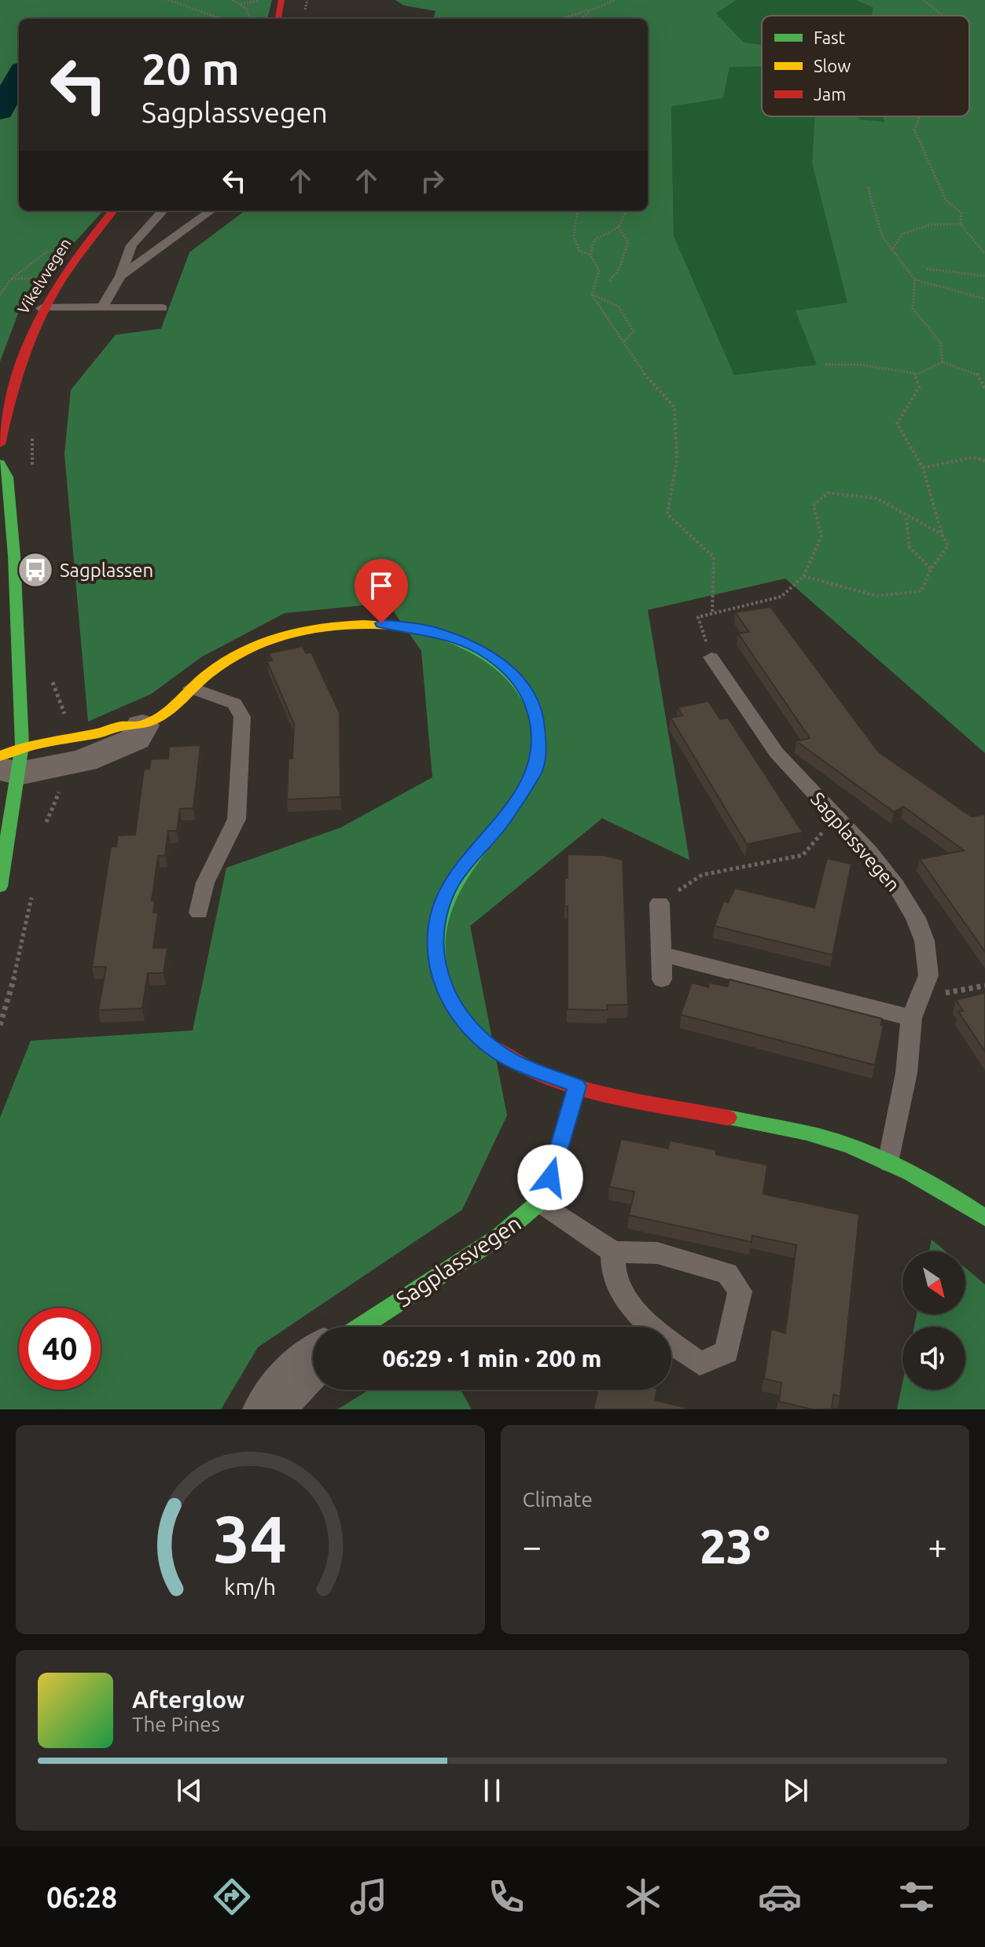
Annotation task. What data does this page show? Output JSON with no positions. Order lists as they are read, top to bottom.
{
  "streets": {
    "street": ["Vikelvvegen", "Sagplassvegen"]
  },
  "places": {
    "bus stop": ["Sagplassen"]
  },
  "legend": ["Fast", "Slow", "Jam"],
  "north": "bottom right",
  "page": {
    "turn": ["20 m", "Sagplassvegen"],
    "limit": "40",
    "trip": "06:29 · 1 min · 200 m",
    "tile": "Climate",
    "heat": ["−", "23°", "+"],
    "song": ["Afterglow", "The Pines"],
    "tabs": "06:28",
    "gauge": ["34", "km/h"]
  }
}
